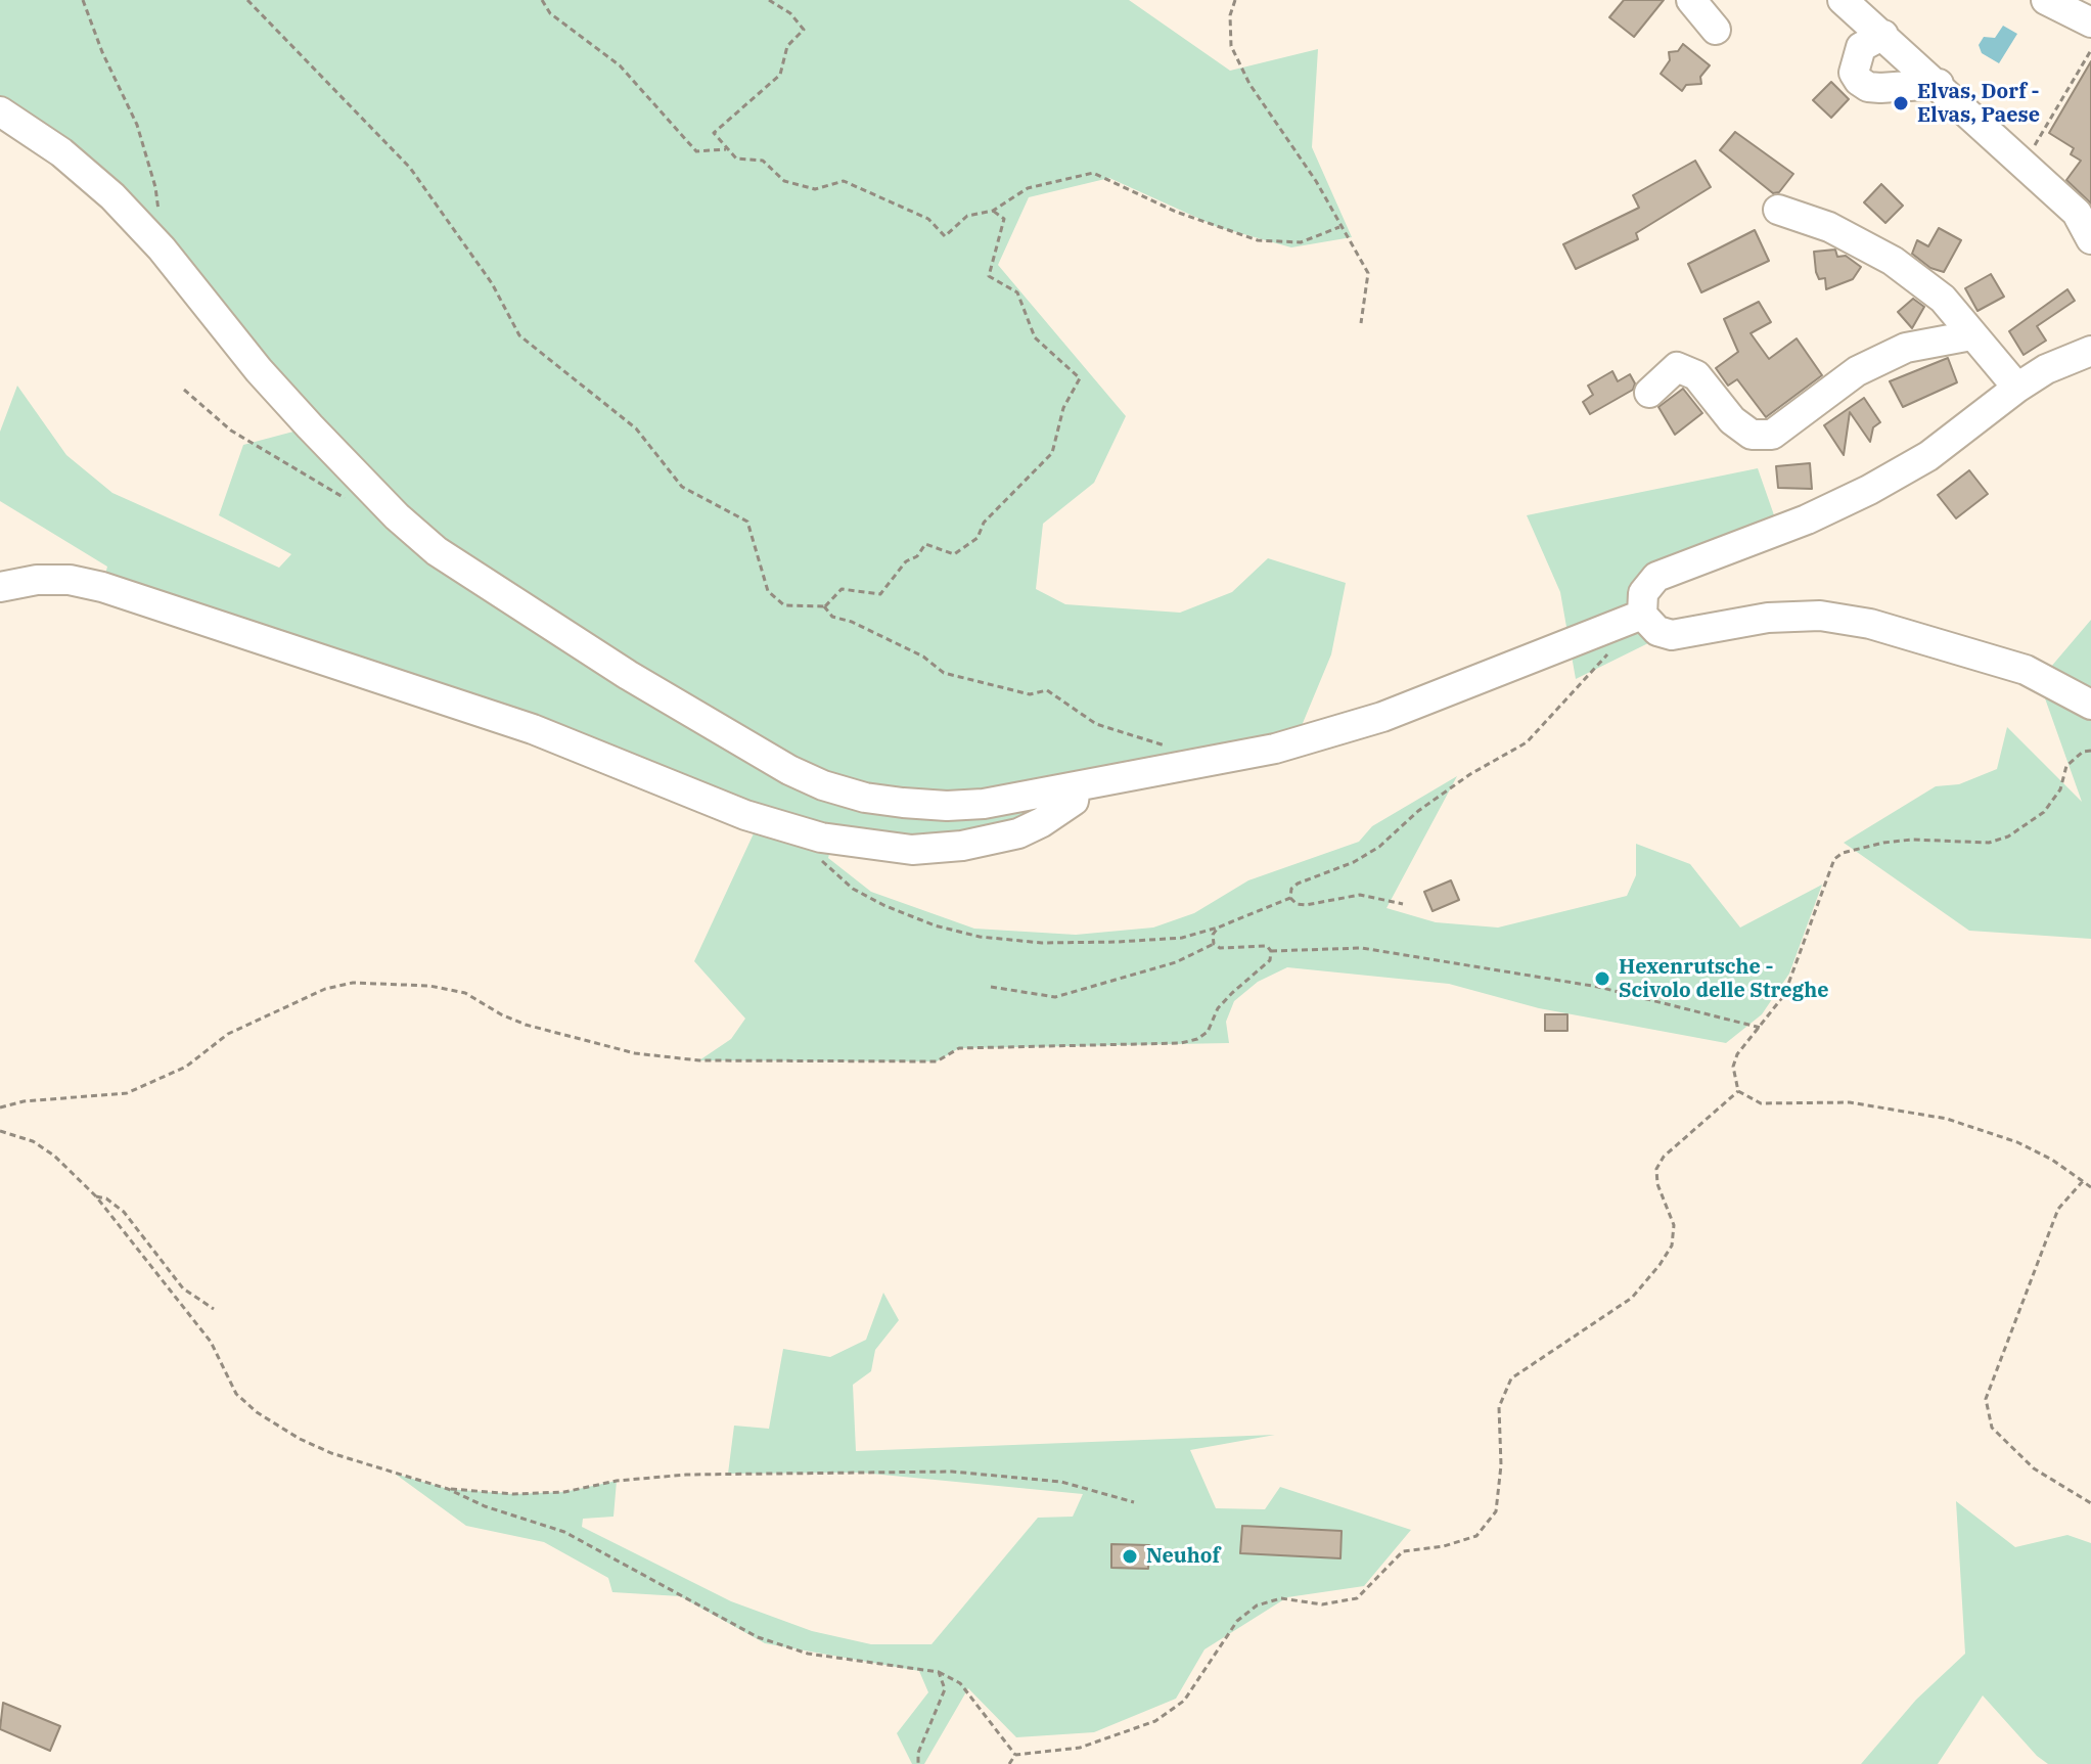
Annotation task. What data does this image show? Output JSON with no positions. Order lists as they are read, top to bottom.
{
  "places": ["Elvas, Dorf - Elvas, Paese", "Hexenrutsche - Scivolo delle Streghe", "Neuhof"]
}
